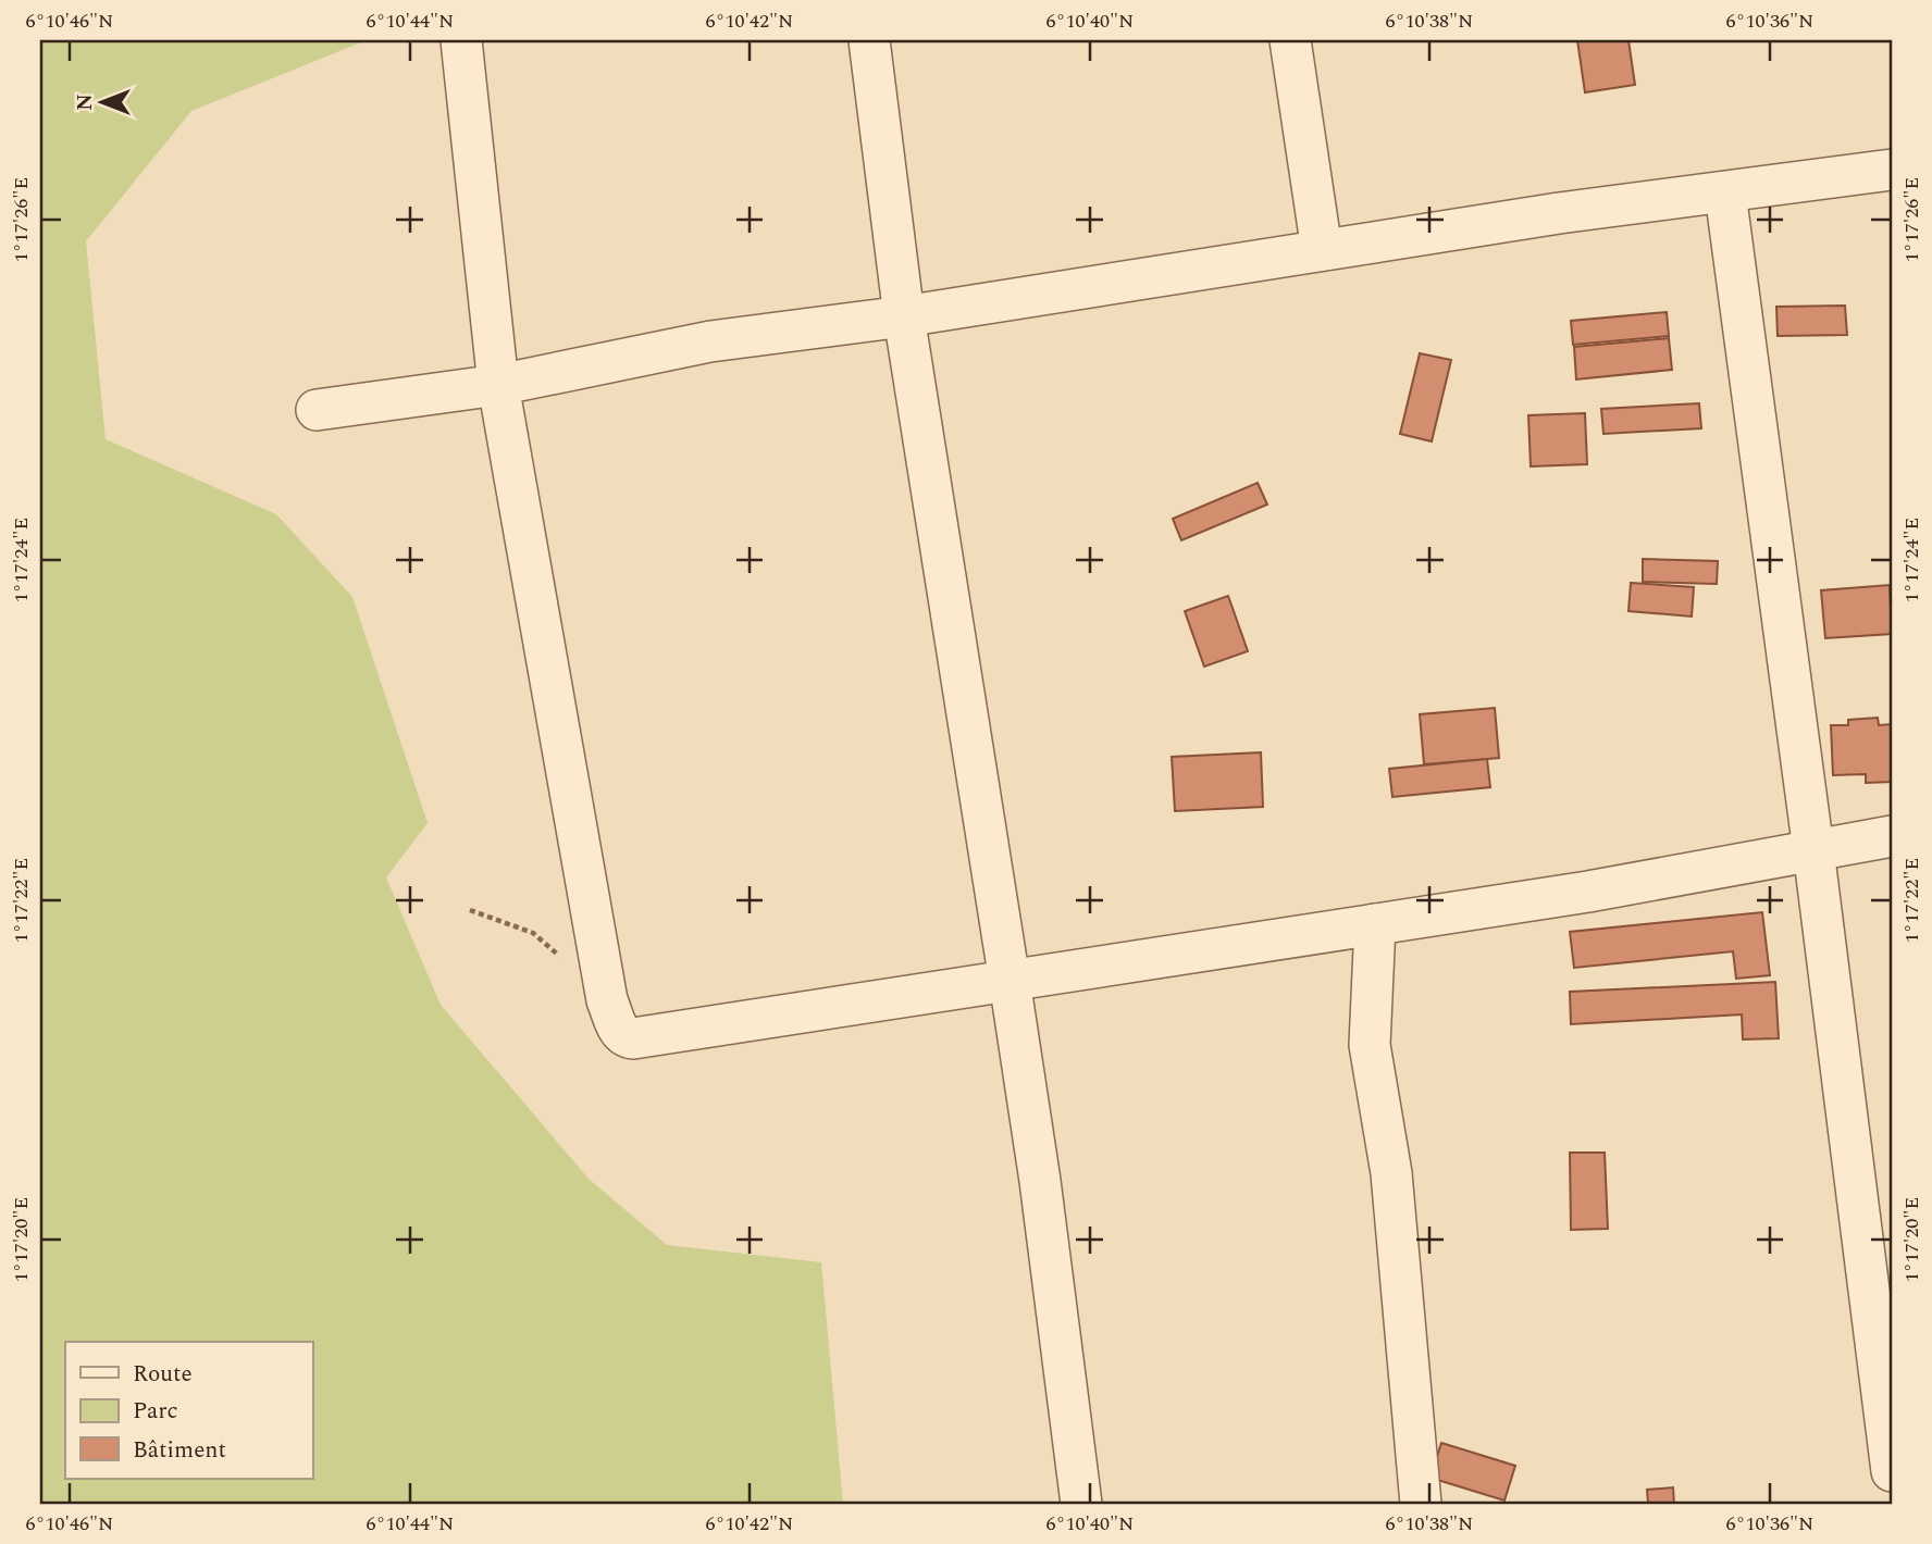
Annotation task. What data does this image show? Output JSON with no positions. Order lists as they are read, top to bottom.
{
  "legend": ["Route", "Parc", "Bâtiment"],
  "north": "left",
  "coordinates": [
    "6°10'46\"N",
    "6°10'44\"N",
    "6°10'42\"N",
    "6°10'40\"N",
    "6°10'38\"N",
    "6°10'36\"N",
    "1°17'26\"E",
    "1°17'24\"E",
    "1°17'22\"E",
    "1°17'20\"E"
  ]
}
